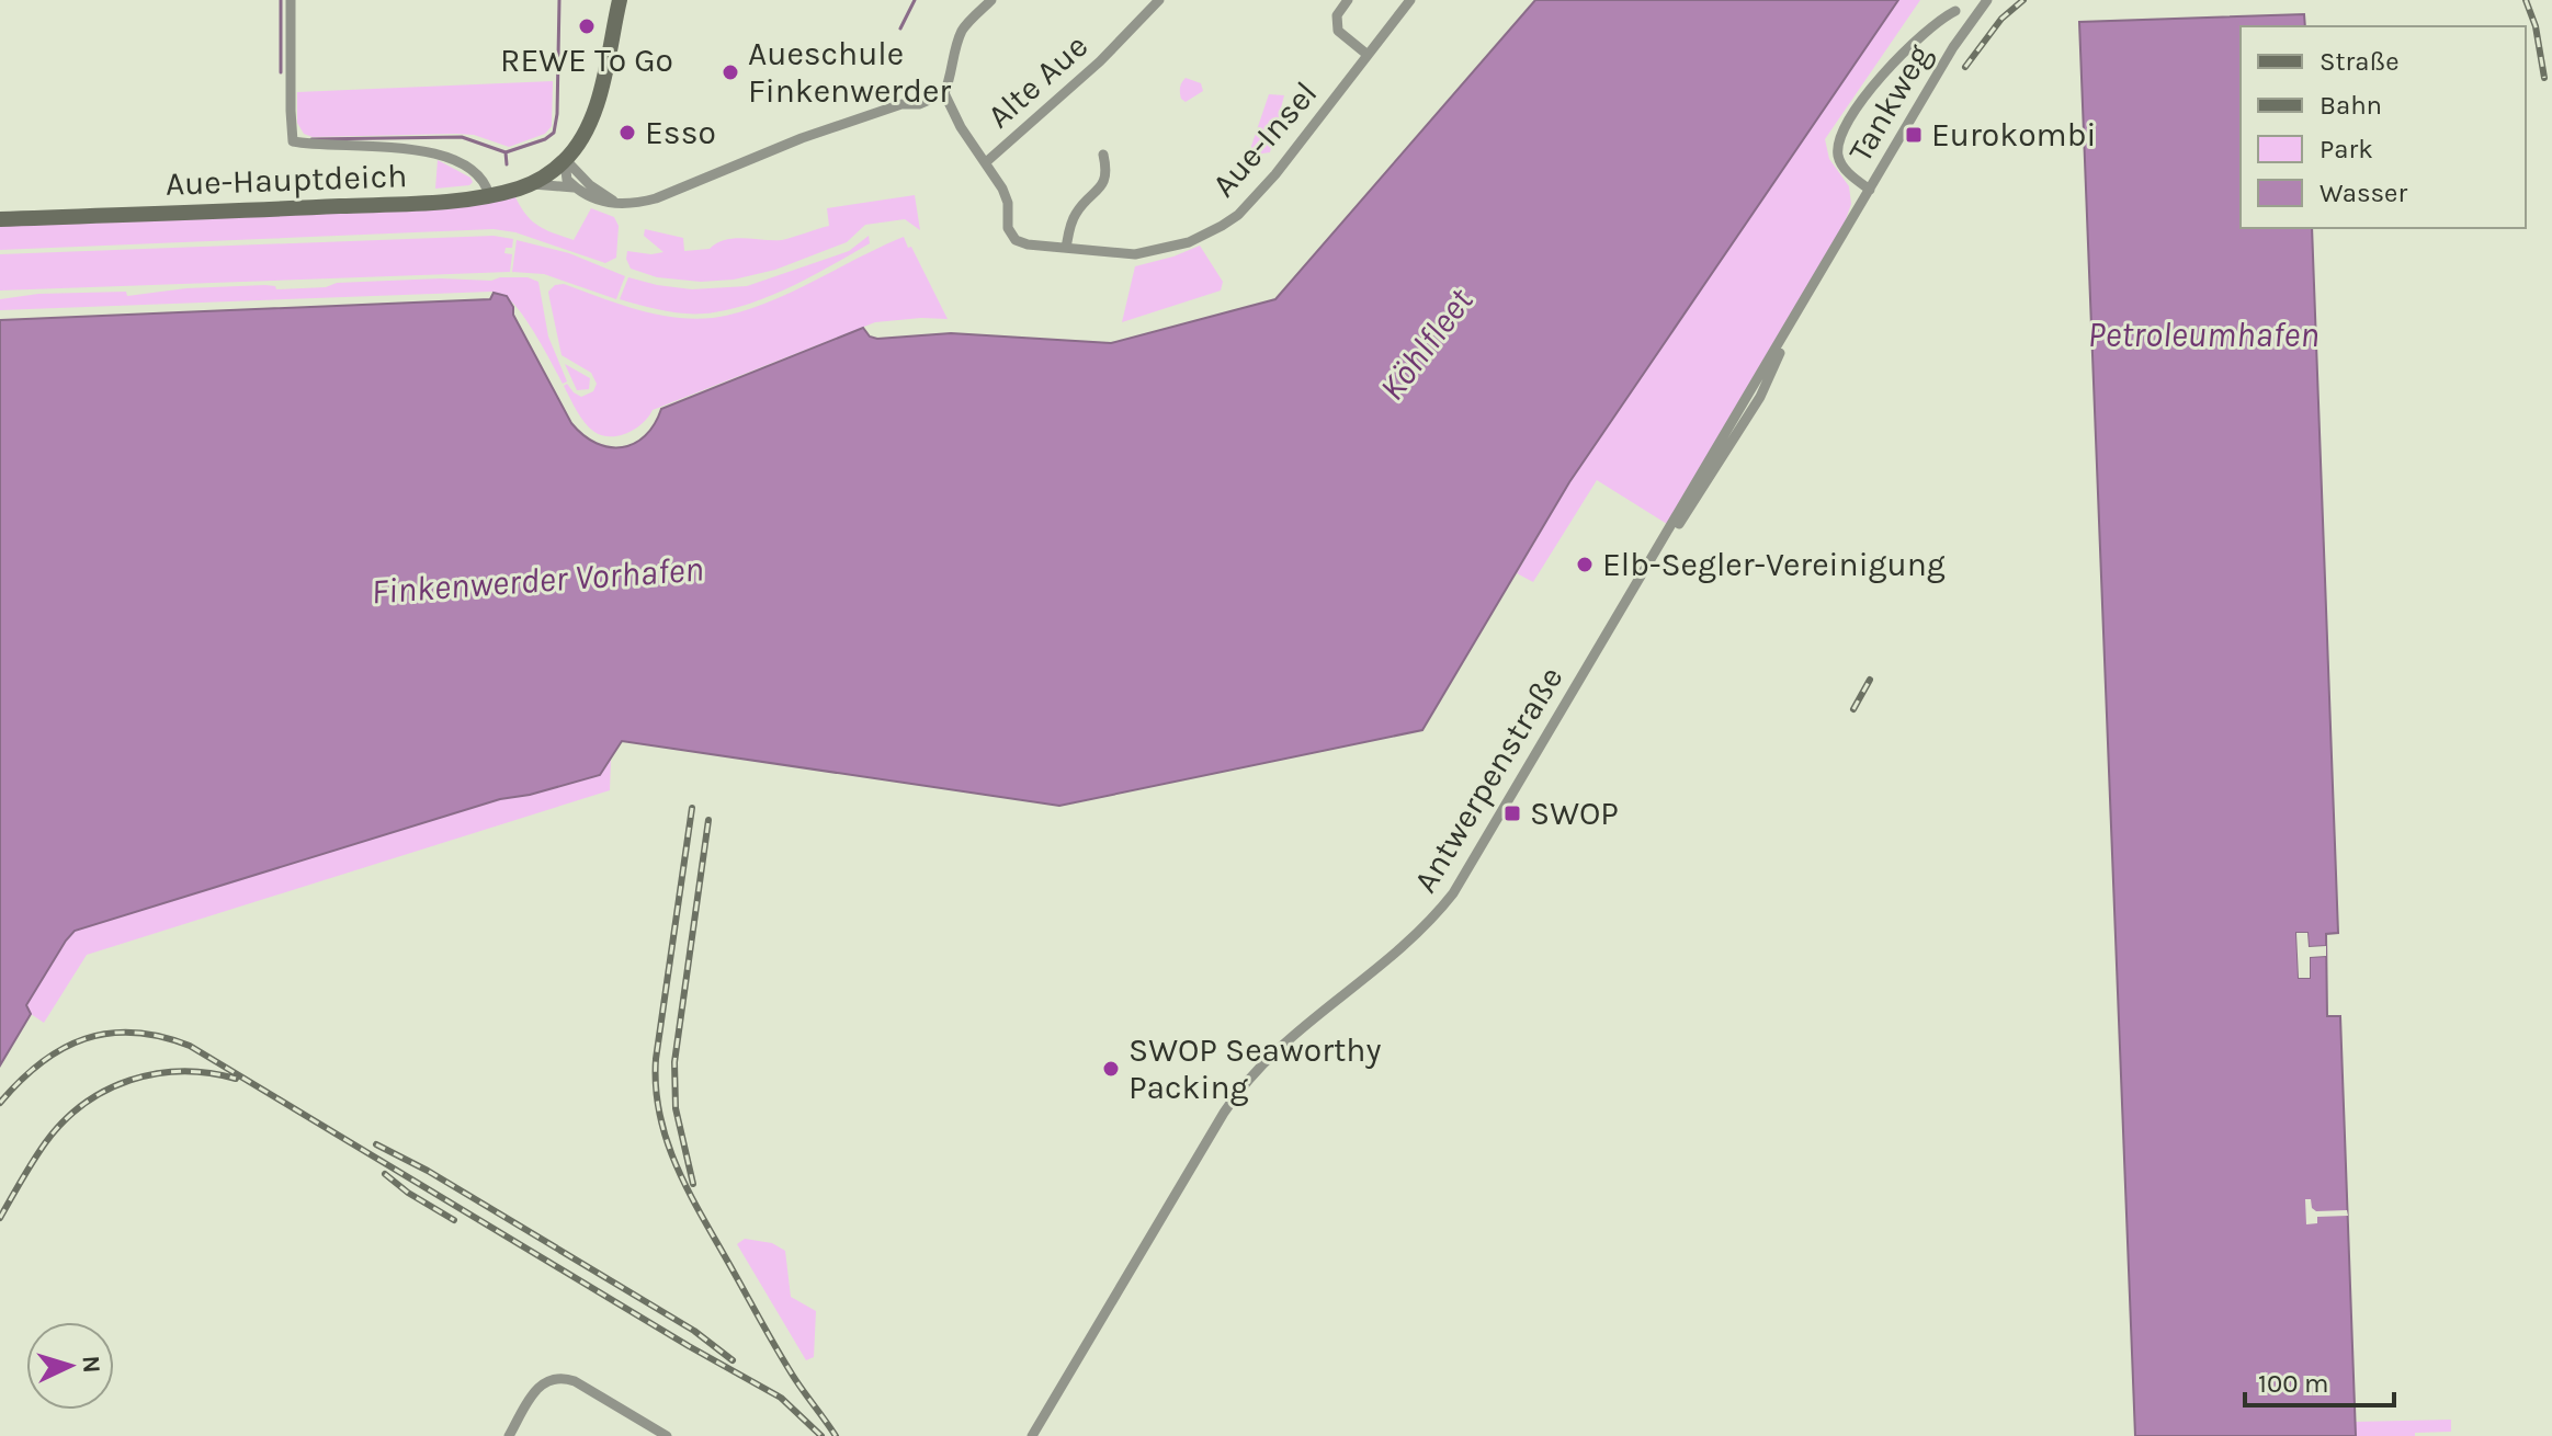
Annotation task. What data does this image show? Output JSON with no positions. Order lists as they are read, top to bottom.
{
  "streets": {
    "street": [
      "Alte Aue",
      "Tankweg",
      "Aue-Insel",
      "Aue-Hauptdeich",
      "Antwerpenstraße"
    ]
  },
  "crossings": [
    ["Alte Aue", "Aue-Insel"],
    ["Tankweg", "Antwerpenstraße"]
  ],
  "water": ["Petroleumhafen", "Köhlfleet", "Finkenwerder Vorhafen"],
  "places": {
    "other": [
      "REWE To Go",
      "Aueschule Finkenwerder",
      "Esso",
      "Elb-Segler-Vereinigung",
      "SWOP Seaworthy Packing"
    ],
    "transit": ["Eurokombi", "SWOP"]
  },
  "legend": [
    "Straße",
    "Bahn",
    "Park",
    "Wasser"
  ],
  "scale_bar": "100 m",
  "north": "right"
}
